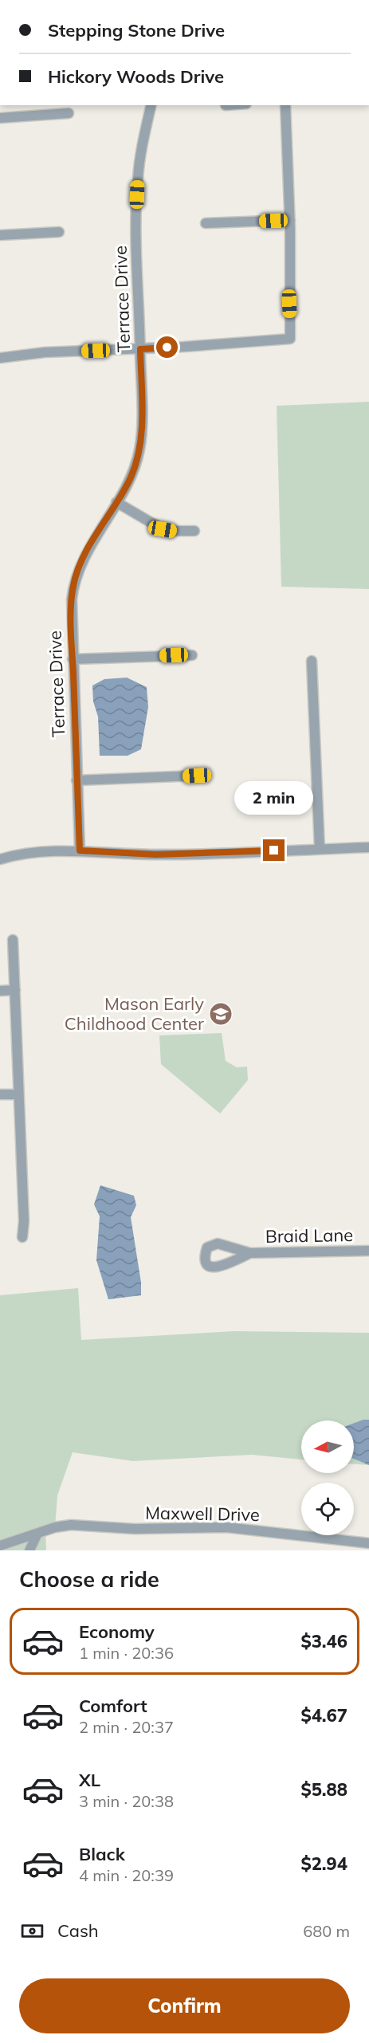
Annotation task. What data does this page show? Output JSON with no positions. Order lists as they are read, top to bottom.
{
  "streets": {
    "street": ["Terrace Drive", "Braid Lane", "Maxwell Drive"]
  },
  "places": {
    "school or university": ["Mason Early Childhood Center"]
  },
  "north": "left",
  "page": {
    "banner": ["Stepping Stone Drive", "Hickory Woods Drive"],
    "bubble": "2 min",
    "heading": "Choose a ride",
    "list": [
      {
        "name": "Economy",
        "note": "1 min · 20:36",
        "value": "$3.46"
      },
      {
        "name": "Comfort",
        "note": "2 min · 20:37",
        "value": "$4.67"
      },
      {
        "name": "XL",
        "note": "3 min · 20:38",
        "value": "$5.88"
      },
      {
        "name": "Black",
        "note": "4 min · 20:39",
        "value": "$2.94"
      }
    ],
    "pay": ["Cash", "680 m"],
    "buttons": "Confirm"
  }
}
